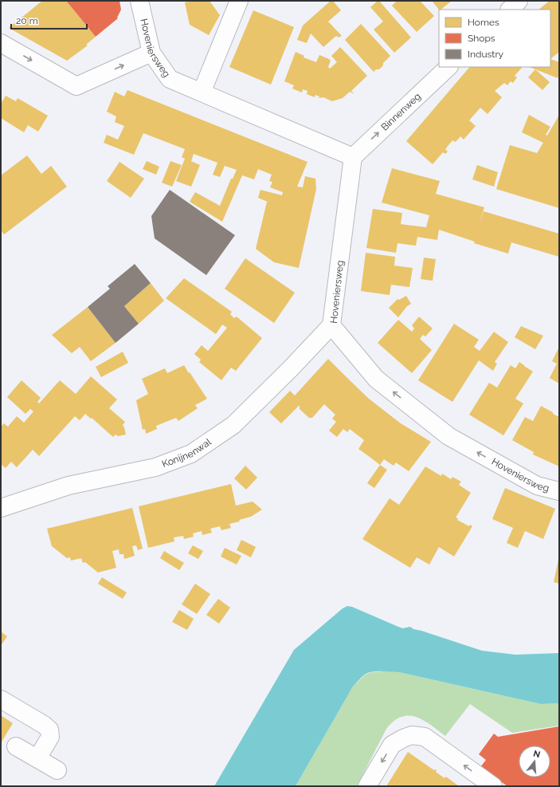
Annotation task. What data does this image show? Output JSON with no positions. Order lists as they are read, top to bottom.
{
  "streets": {
    "street": ["Hoveniersweg", "Binnenweg", "Konijnenwal"]
  },
  "crossings": [
    ["Hoveniersweg", "Binnenweg"],
    ["Hoveniersweg", "Konijnenwal"]
  ],
  "one_way": ["Hoveniersweg", "Binnenweg"],
  "legend": ["Homes", "Shops", "Industry"],
  "scale_bar": "20 m",
  "north": "top"
}
